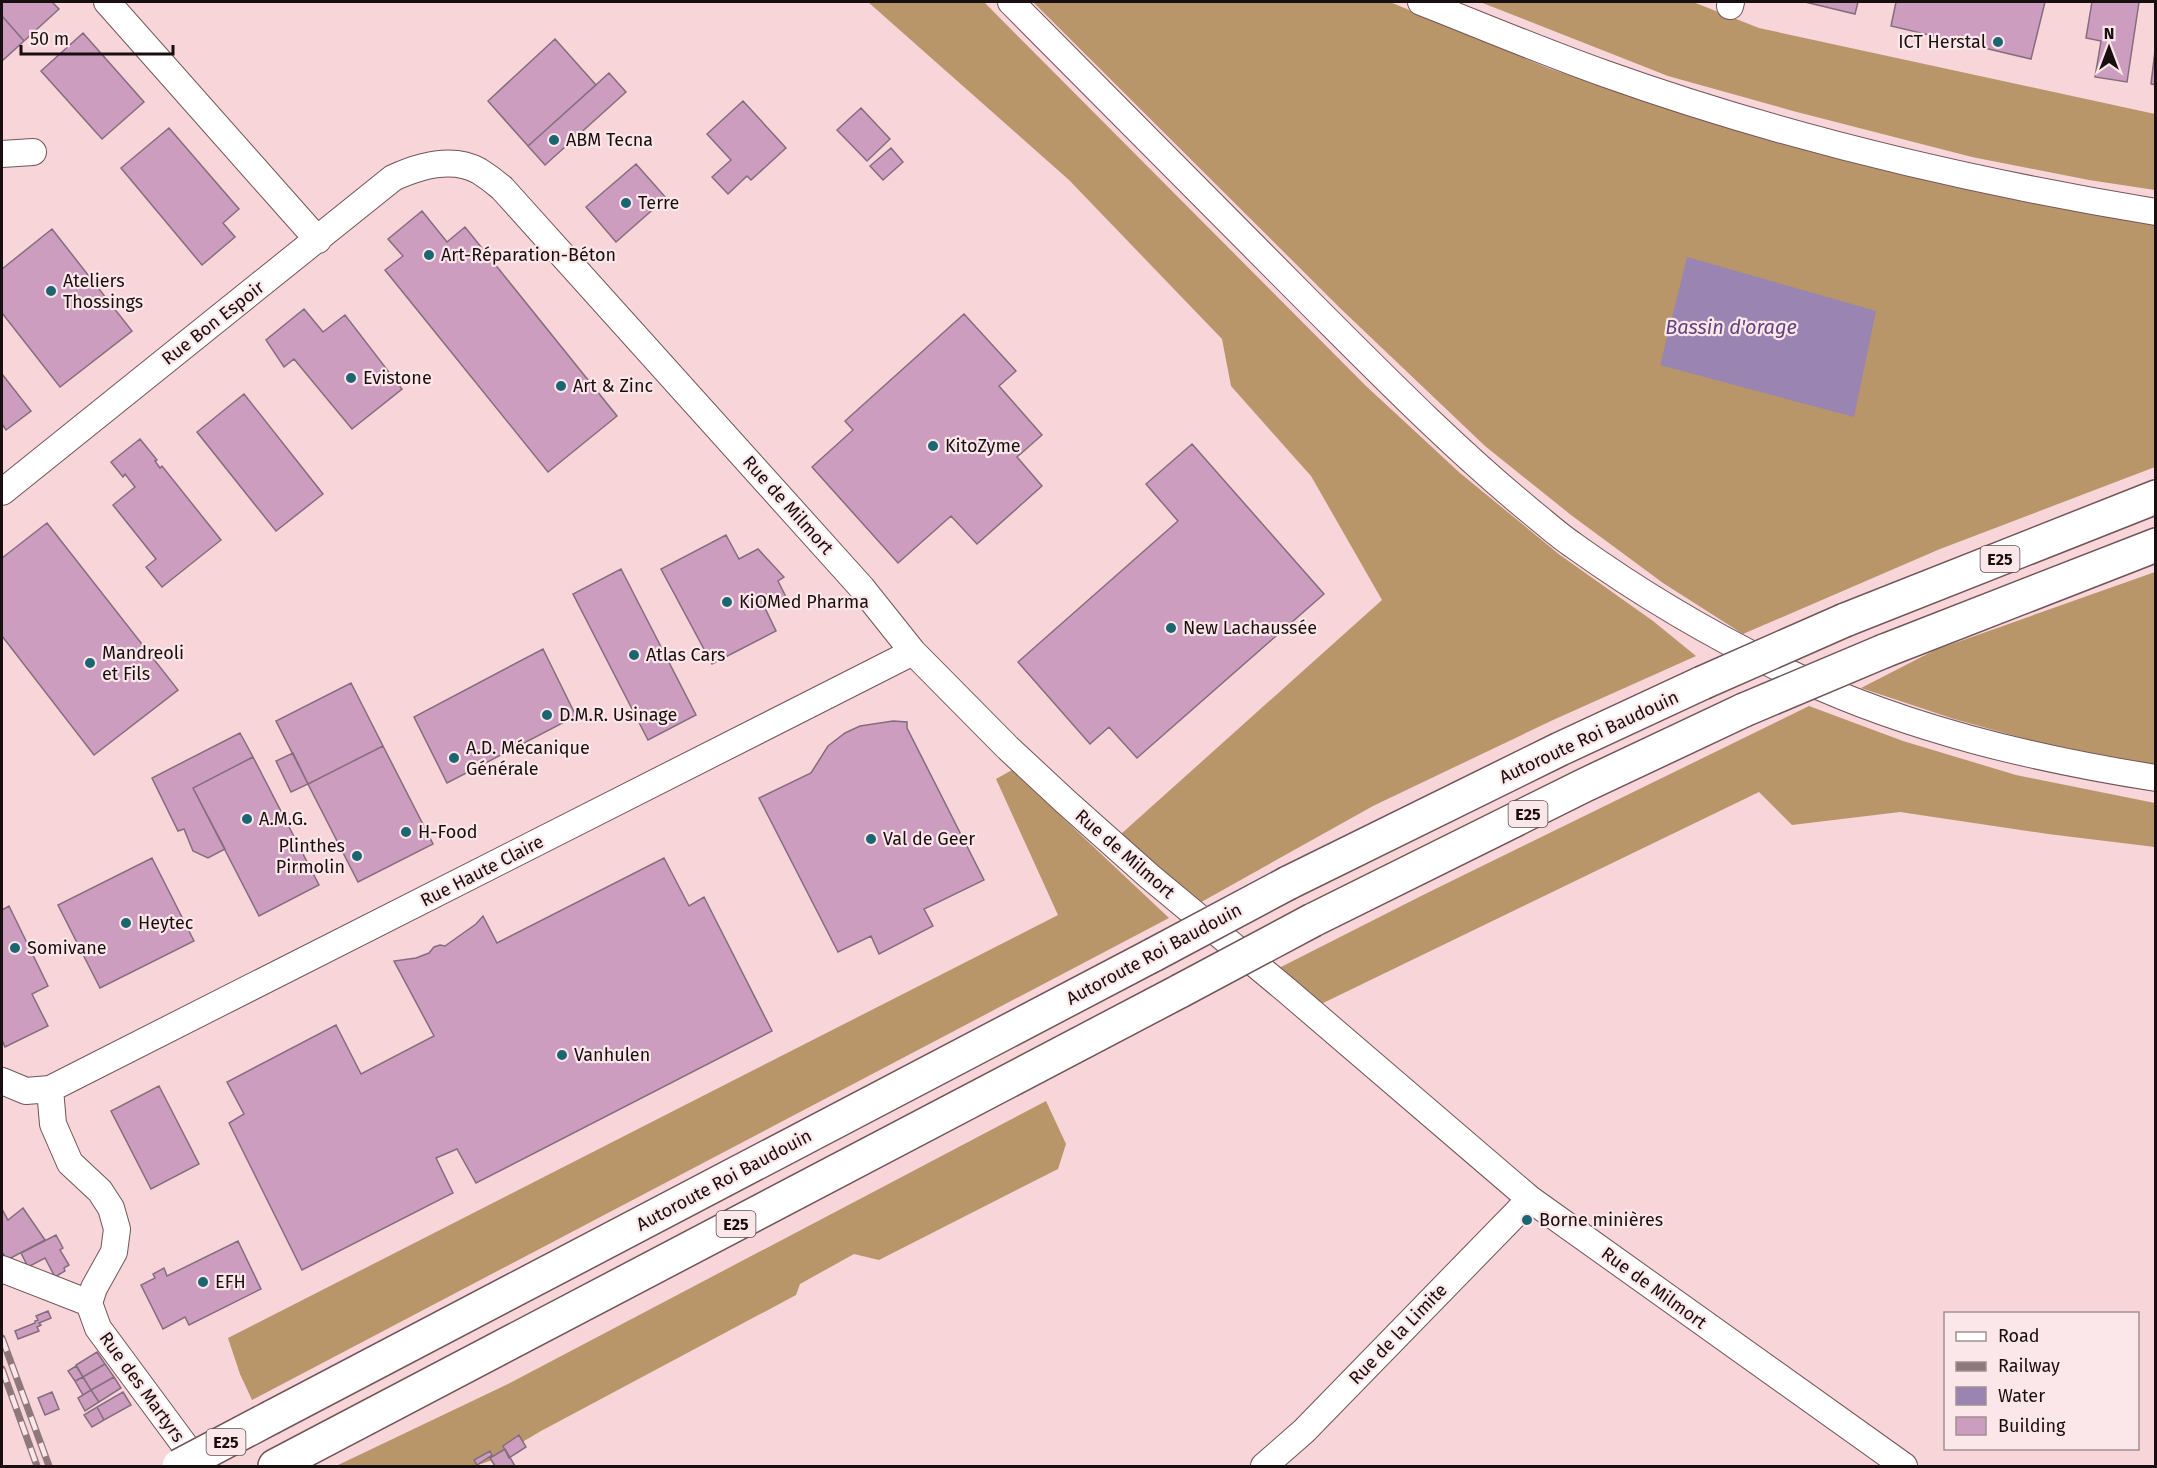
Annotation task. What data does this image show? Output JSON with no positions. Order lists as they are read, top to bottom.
{
  "streets": {
    "highway": ["E25", "Autoroute Roi Baudouin"],
    "street": [
      "Rue Bon Espoir",
      "Rue de Milmort",
      "Rue Haute Claire",
      "Rue de la Limite",
      "Rue des Martyrs"
    ]
  },
  "crossings": [
    ["Rue Bon Espoir", "Rue de Milmort"],
    ["Rue de Milmort", "Rue Haute Claire"],
    ["Rue de Milmort", "Rue de la Limite"]
  ],
  "water": ["Bassin d'orage"],
  "places": [
    "ICT Herstal",
    "ABM Tecna",
    "Terre",
    "Art-Réparation-Béton",
    "Ateliers Thossings",
    "Evistone",
    "Art & Zinc",
    "KitoZyme",
    "KiOMed Pharma",
    "New Lachaussée",
    "Atlas Cars",
    "Mandreoli et Fils",
    "D.M.R. Usinage",
    "A.D. Mécanique Générale",
    "A.M.G.",
    "H-Food",
    "Val de Geer",
    "Plinthes Pirmolin",
    "Heytec",
    "Somivane",
    "Vanhulen",
    "Borne minières",
    "EFH"
  ],
  "legend": [
    "Road",
    "Railway",
    "Water",
    "Building"
  ],
  "scale_bar": "50 m",
  "north": "top"
}
